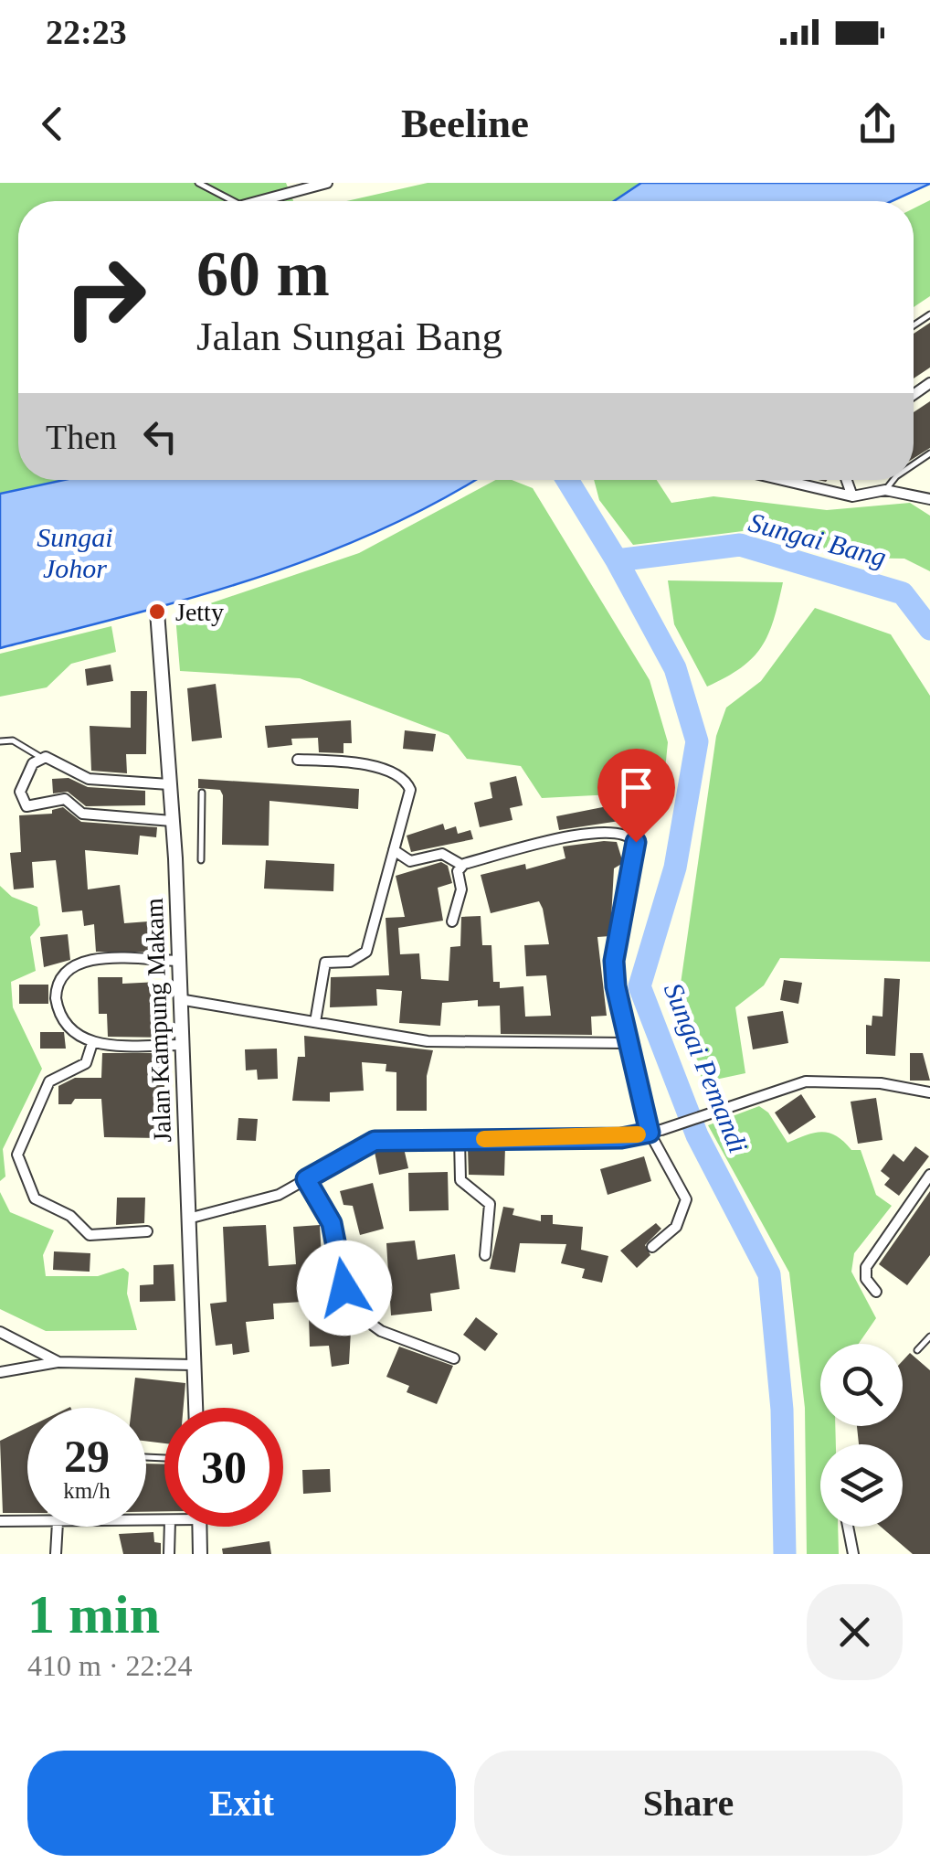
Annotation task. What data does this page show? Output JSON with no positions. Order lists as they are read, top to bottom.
{
  "streets": {
    "street": ["Jalan Kampung Makam"]
  },
  "water": ["Sungai Johor", "Sungai Bang", "Sungai Pemandi"],
  "places": ["Jetty"],
  "page": {
    "status": "22:23",
    "header": "Beeline",
    "turn": ["60 m", "Jalan Sungai Bang"],
    "then": "Then",
    "speed": "29 km/h",
    "limit": "30",
    "heading": ["1 min", "410 m · 22:24"],
    "buttons": ["Exit", "Share"]
  }
}
